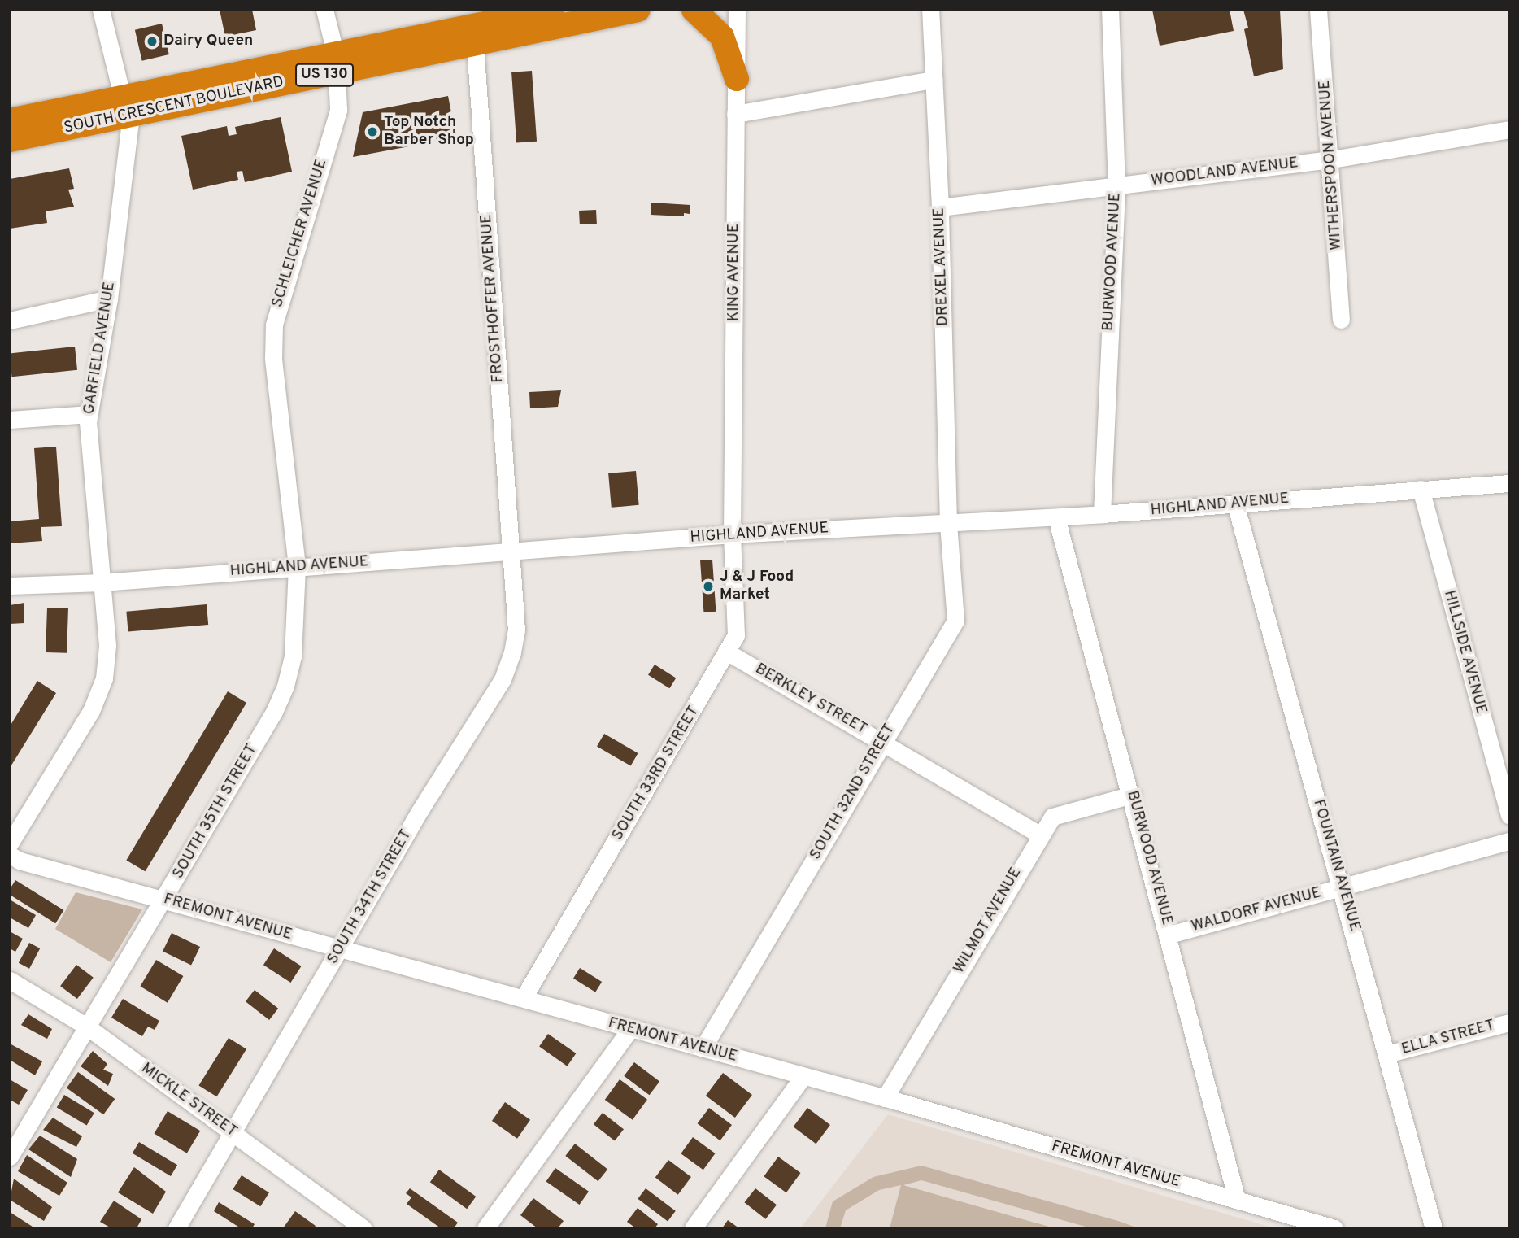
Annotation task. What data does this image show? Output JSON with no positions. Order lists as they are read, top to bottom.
{
  "streets": {
    "highway": ["US 130", "SOUTH CRESCENT BOULEVARD"],
    "street": [
      "WITHERSPOON AVENUE",
      "WOODLAND AVENUE",
      "SCHLEICHER AVENUE",
      "BURWOOD AVENUE",
      "DREXEL AVENUE",
      "KING AVENUE",
      "FROSTHOFFER AVENUE",
      "GARFIELD AVENUE",
      "HIGHLAND AVENUE",
      "HILLSIDE AVENUE",
      "BERKLEY STREET",
      "SOUTH 33RD STREET",
      "SOUTH 32ND STREET",
      "SOUTH 35TH STREET",
      "FOUNTAIN AVENUE",
      "SOUTH 34TH STREET",
      "WALDORF AVENUE",
      "FREMONT AVENUE",
      "WILMOT AVENUE",
      "ELLA STREET",
      "MICKLE STREET"
    ]
  },
  "crossings": [
    ["SOUTH CRESCENT BOULEVARD", "SCHLEICHER AVENUE"],
    ["SOUTH CRESCENT BOULEVARD", "FROSTHOFFER AVENUE"],
    ["SOUTH CRESCENT BOULEVARD", "GARFIELD AVENUE"],
    ["WITHERSPOON AVENUE", "WOODLAND AVENUE"],
    ["WOODLAND AVENUE", "BURWOOD AVENUE"],
    ["WOODLAND AVENUE", "DREXEL AVENUE"],
    ["SCHLEICHER AVENUE", "HIGHLAND AVENUE"],
    ["SCHLEICHER AVENUE", "SOUTH 35TH STREET"],
    ["BURWOOD AVENUE", "HIGHLAND AVENUE"],
    ["BURWOOD AVENUE", "WALDORF AVENUE"],
    ["BURWOOD AVENUE", "FREMONT AVENUE"],
    ["BURWOOD AVENUE", "WILMOT AVENUE"],
    ["DREXEL AVENUE", "HIGHLAND AVENUE"],
    ["DREXEL AVENUE", "SOUTH 32ND STREET"],
    ["KING AVENUE", "HIGHLAND AVENUE"],
    ["KING AVENUE", "SOUTH 33RD STREET"],
    ["FROSTHOFFER AVENUE", "HIGHLAND AVENUE"],
    ["FROSTHOFFER AVENUE", "SOUTH 34TH STREET"],
    ["GARFIELD AVENUE", "HIGHLAND AVENUE"],
    ["HIGHLAND AVENUE", "HILLSIDE AVENUE"],
    ["HIGHLAND AVENUE", "SOUTH 33RD STREET"],
    ["HIGHLAND AVENUE", "SOUTH 32ND STREET"],
    ["HIGHLAND AVENUE", "SOUTH 35TH STREET"],
    ["HIGHLAND AVENUE", "FOUNTAIN AVENUE"],
    ["HIGHLAND AVENUE", "SOUTH 34TH STREET"],
    ["BERKLEY STREET", "SOUTH 33RD STREET"],
    ["BERKLEY STREET", "SOUTH 32ND STREET"],
    ["BERKLEY STREET", "WILMOT AVENUE"],
    ["SOUTH 33RD STREET", "FREMONT AVENUE"],
    ["SOUTH 32ND STREET", "FREMONT AVENUE"],
    ["SOUTH 35TH STREET", "FREMONT AVENUE"],
    ["SOUTH 35TH STREET", "MICKLE STREET"],
    ["FOUNTAIN AVENUE", "WALDORF AVENUE"],
    ["FOUNTAIN AVENUE", "ELLA STREET"],
    ["SOUTH 34TH STREET", "FREMONT AVENUE"],
    ["SOUTH 34TH STREET", "MICKLE STREET"],
    ["FREMONT AVENUE", "WILMOT AVENUE"]
  ],
  "places": ["Dairy Queen", "Top Notch Barber Shop", "J & J Food Market"]
}
